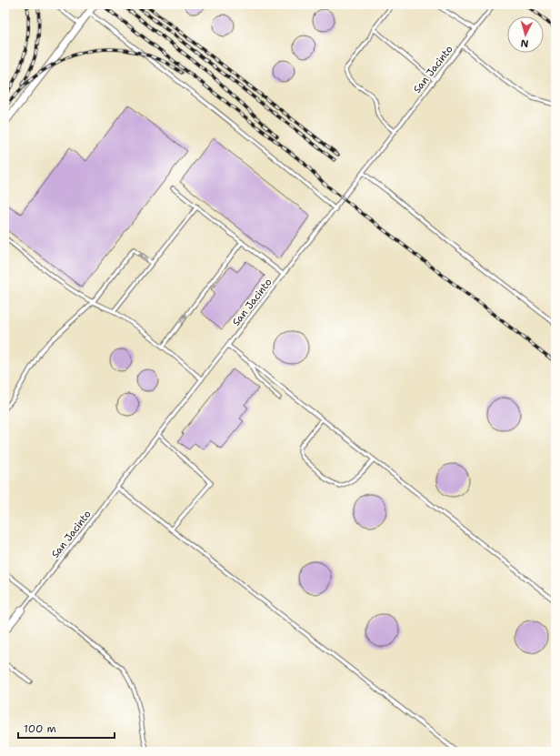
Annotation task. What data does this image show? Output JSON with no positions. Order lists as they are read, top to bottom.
{
  "streets": {
    "lane": ["San Jacinto"]
  },
  "scale_bar": "100 m",
  "north": "bottom"
}
